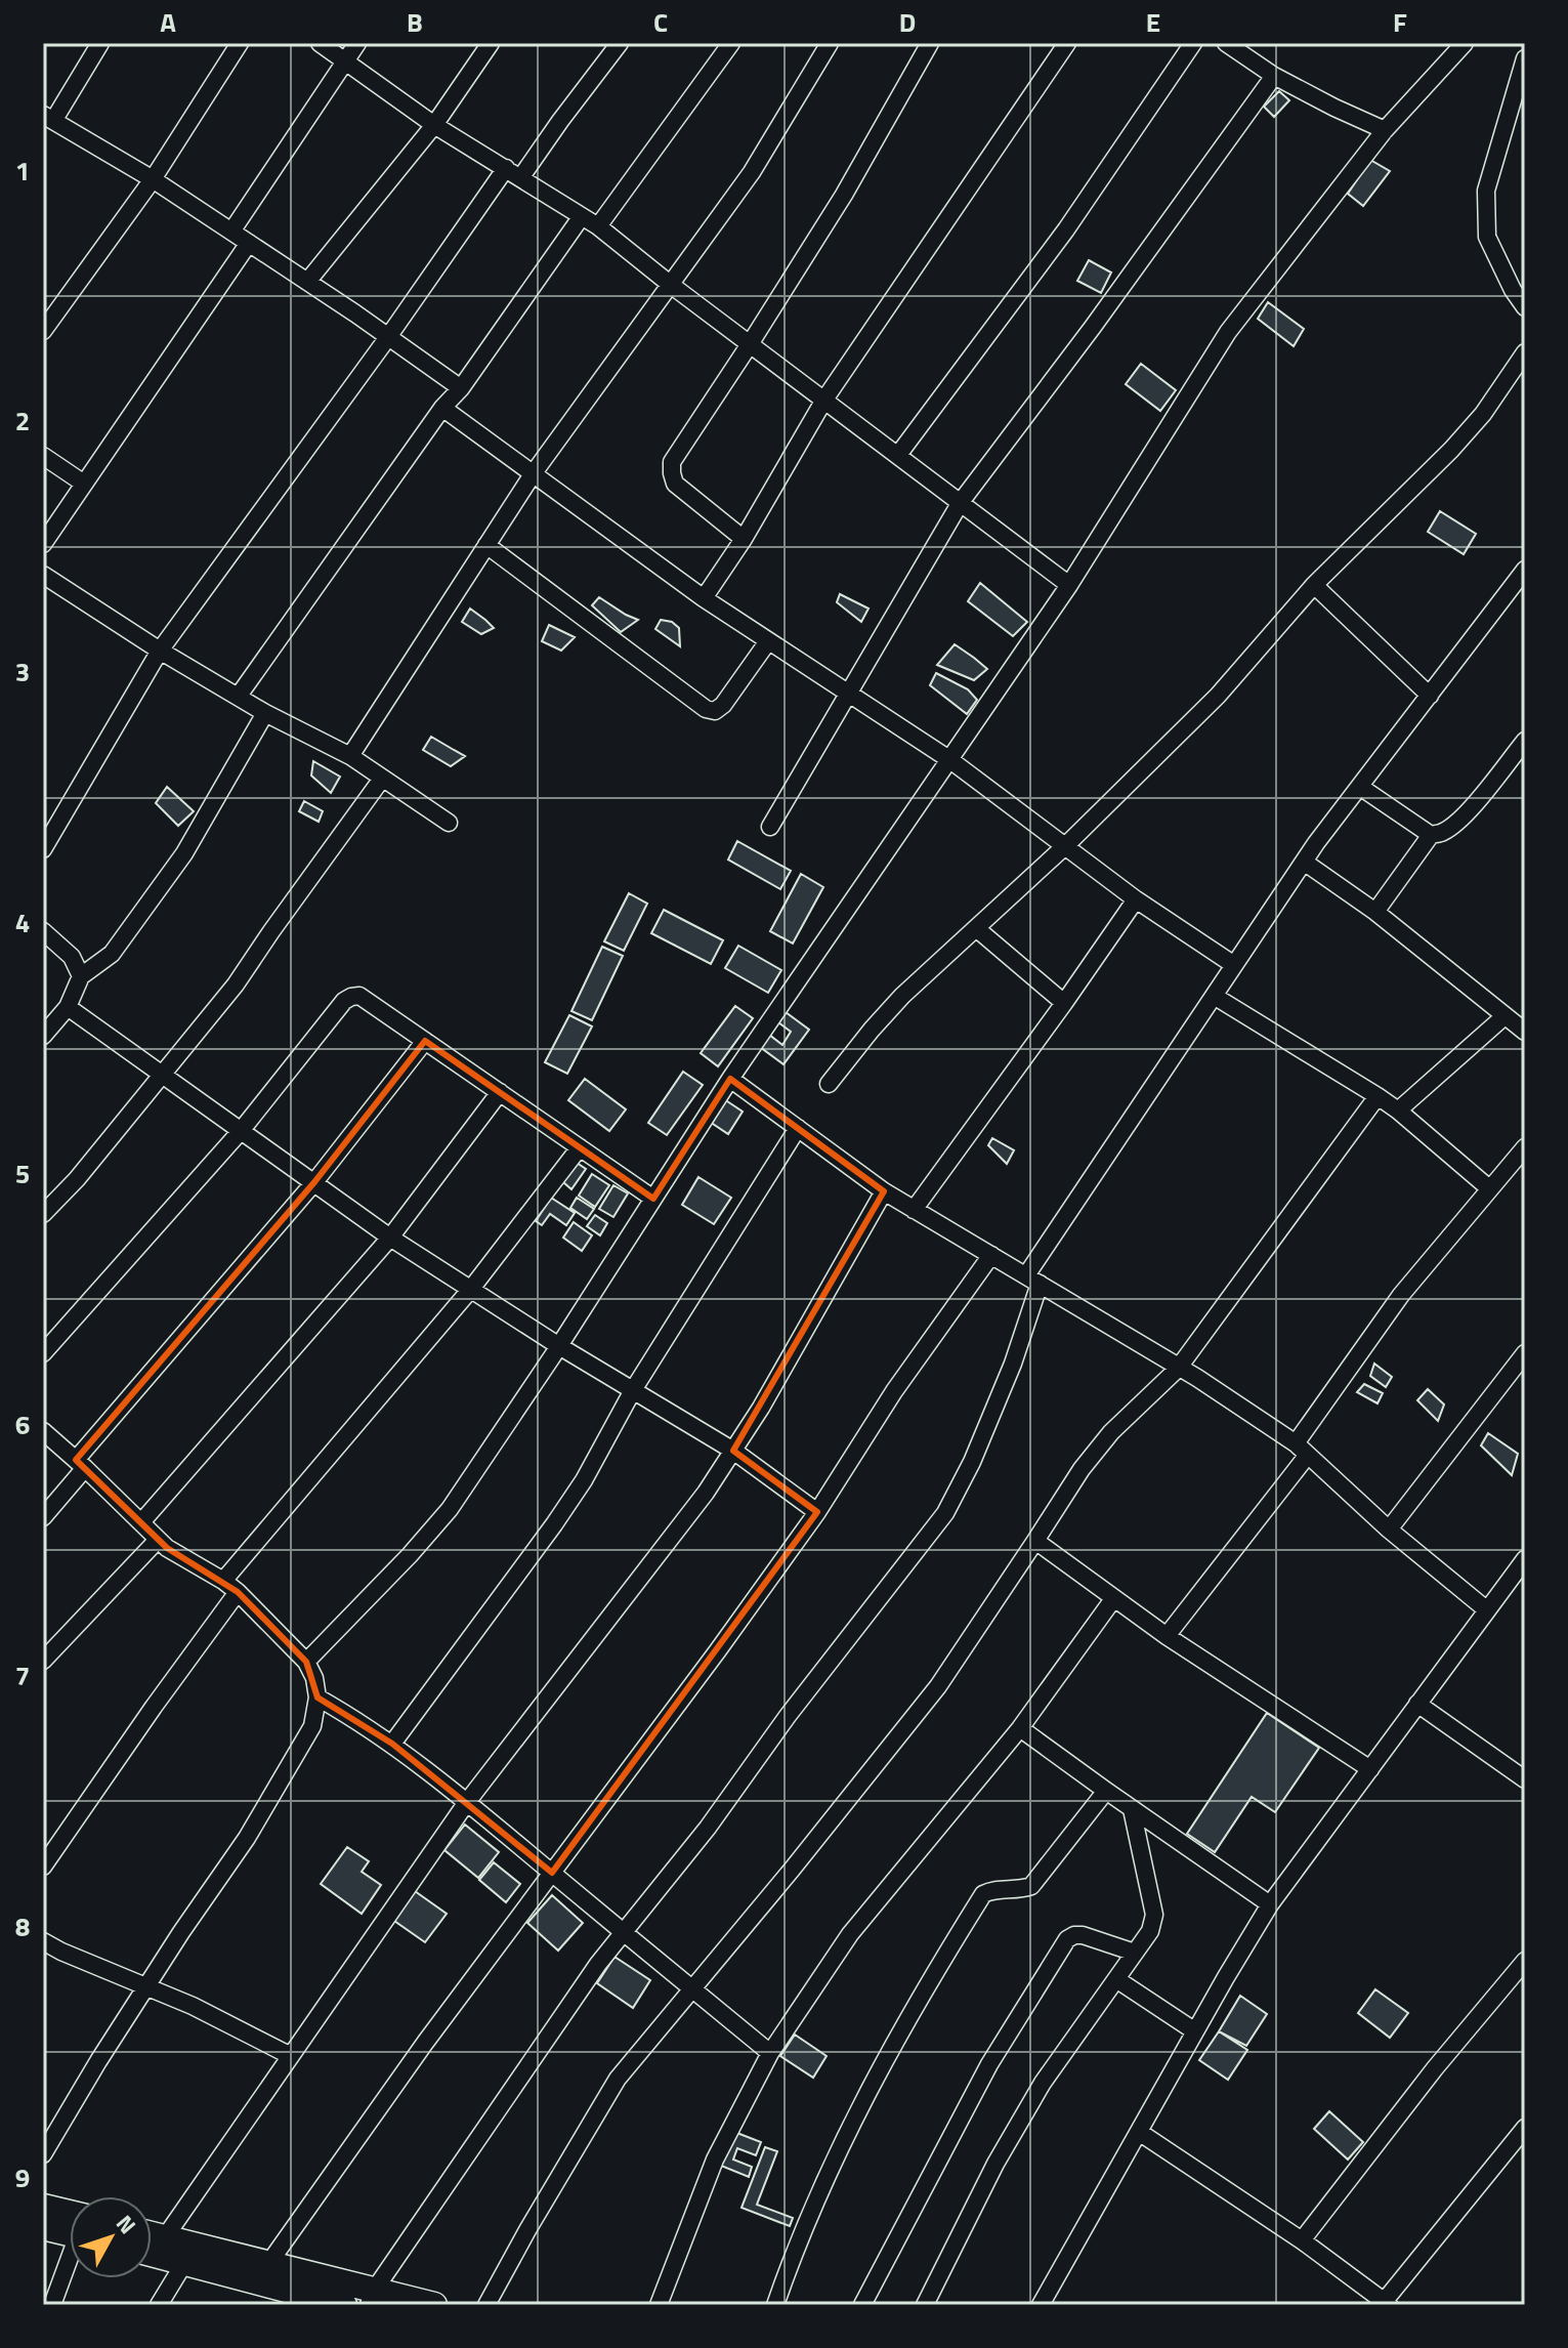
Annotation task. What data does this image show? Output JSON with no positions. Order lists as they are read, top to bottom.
{
  "north": "top right",
  "grid": {
    "columns": [
      "A",
      "B",
      "C",
      "D",
      "E",
      "F"
    ],
    "rows": [
      "1",
      "2",
      "3",
      "4",
      "5",
      "6",
      "7",
      "8",
      "9"
    ]
  }
}
